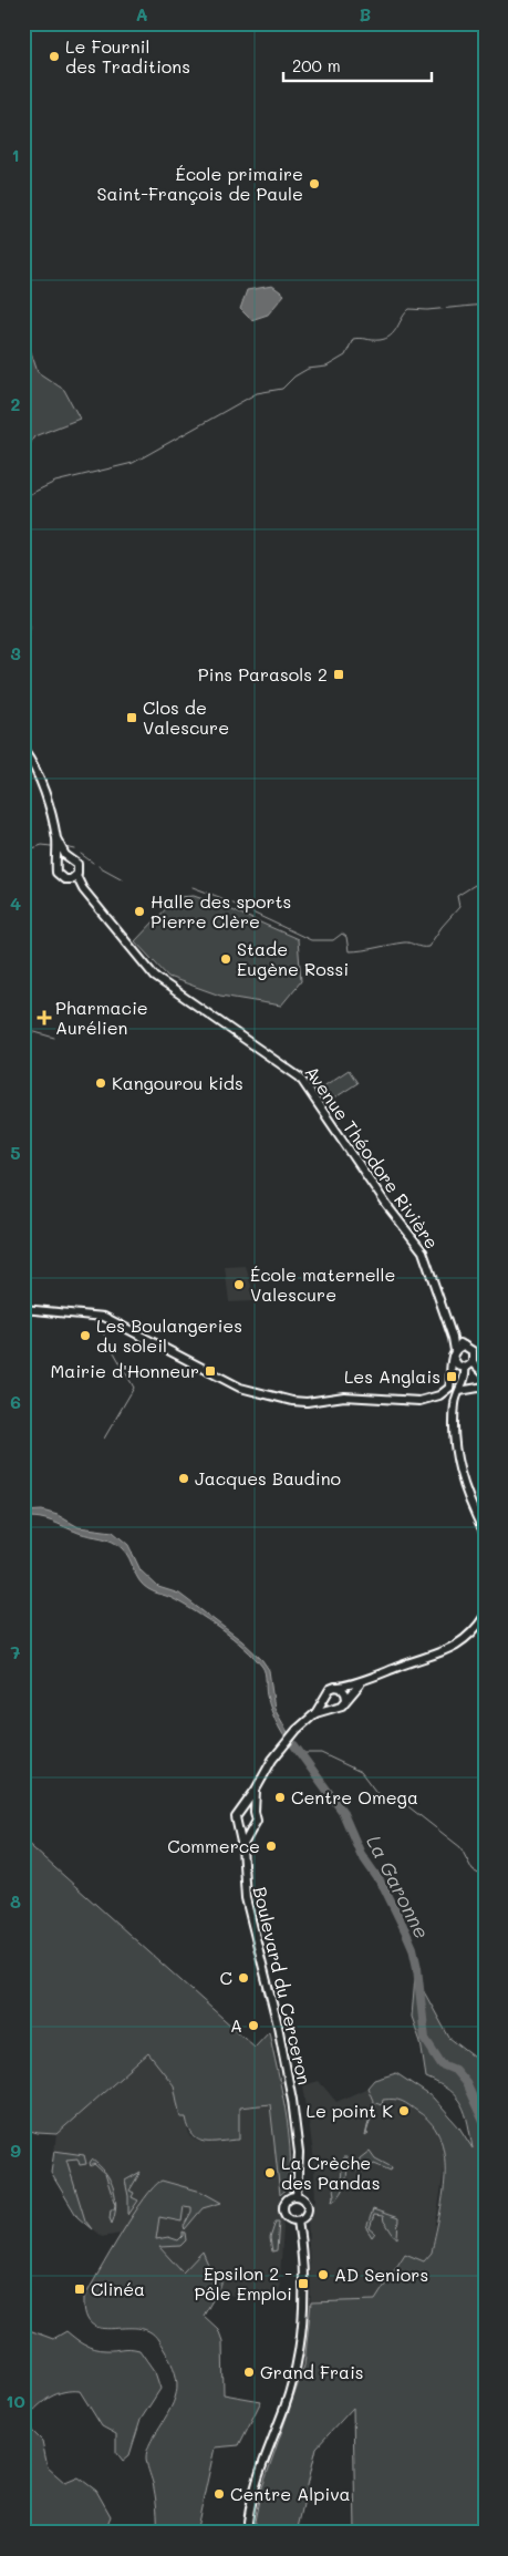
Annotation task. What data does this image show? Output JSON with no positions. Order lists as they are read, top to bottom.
{
  "streets": {
    "main road": ["Avenue Théodore Rivière", "Boulevard du Cerceron"]
  },
  "water": ["La Garonne"],
  "places": {
    "other": [
      "Le Fournil des Traditions",
      "École primaire Saint-François de Paule",
      "Halle des sports Pierre Clère",
      "Stade Eugène Rossi",
      "Kangourou kids",
      "École maternelle Valescure",
      "Les Boulangeries du soleil",
      "Jacques Baudino",
      "Centre Omega",
      "Commerce",
      "C",
      "A",
      "Le point K",
      "La Crèche des Pandas",
      "AD Seniors",
      "Grand Frais",
      "Centre Alpiva"
    ],
    "transit": [
      "Pins Parasols 2",
      "Clos de Valescure",
      "Mairie d'Honneur",
      "Les Anglais",
      "Epsilon 2 - Pôle Emploi",
      "Clinéa"
    ],
    "health": ["Pharmacie Aurélien"]
  },
  "scale_bar": "200 m",
  "grid": {
    "columns": ["A", "B"],
    "rows": [
      "1",
      "2",
      "3",
      "4",
      "5",
      "6",
      "7",
      "8",
      "9",
      "10"
    ]
  }
}
